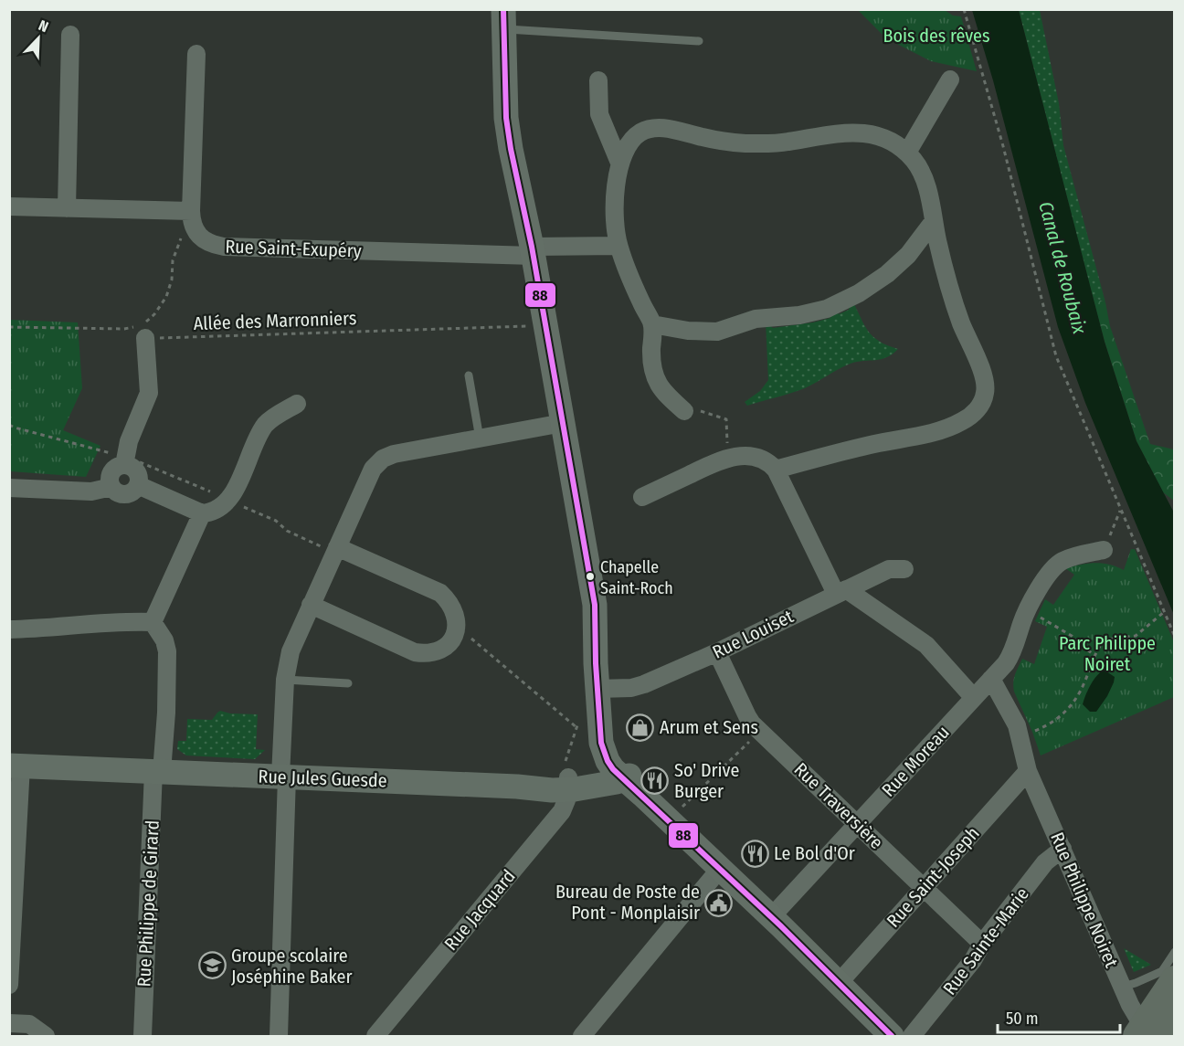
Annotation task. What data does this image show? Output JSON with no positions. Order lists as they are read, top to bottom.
{
  "streets": {
    "main road": ["Rue Jules Guesde"],
    "street": [
      "Rue Saint-Exupéry",
      "Rue Louiset",
      "Rue Moreau",
      "Rue Traversière",
      "Rue Saint-Joseph",
      "Rue Philippe Noiret",
      "Rue Philippe de Girard",
      "Rue Jacquard",
      "Rue Sainte-Marie"
    ],
    "path": ["Allée des Marronniers"]
  },
  "crossings": [
    ["Rue Louiset", "Rue Traversière"],
    ["Rue Moreau", "Rue Traversière"],
    ["Rue Jules Guesde", "Rue Philippe de Girard"],
    ["Rue Jules Guesde", "Rue Jacquard"],
    ["Rue Traversière", "Rue Saint-Joseph"],
    ["Rue Traversière", "Rue Sainte-Marie"],
    ["Rue Saint-Joseph", "Rue Philippe Noiret"],
    ["Rue Philippe Noiret", "Rue Sainte-Marie"]
  ],
  "water": ["Canal de Roubaix"],
  "parks": ["Bois des rêves", "Parc Philippe Noiret"],
  "places": {
    "other": ["Chapelle Saint-Roch"],
    "shop": ["Arum et Sens"],
    "restaurant": ["So' Drive Burger", "Le Bol d'Or"],
    "public building": ["Bureau de Poste de Pont - Monplaisir"],
    "school or university": ["Groupe scolaire Joséphine Baker"]
  },
  "lines": ["transit line 88"],
  "scale_bar": "50 m",
  "north": "top right"
}
